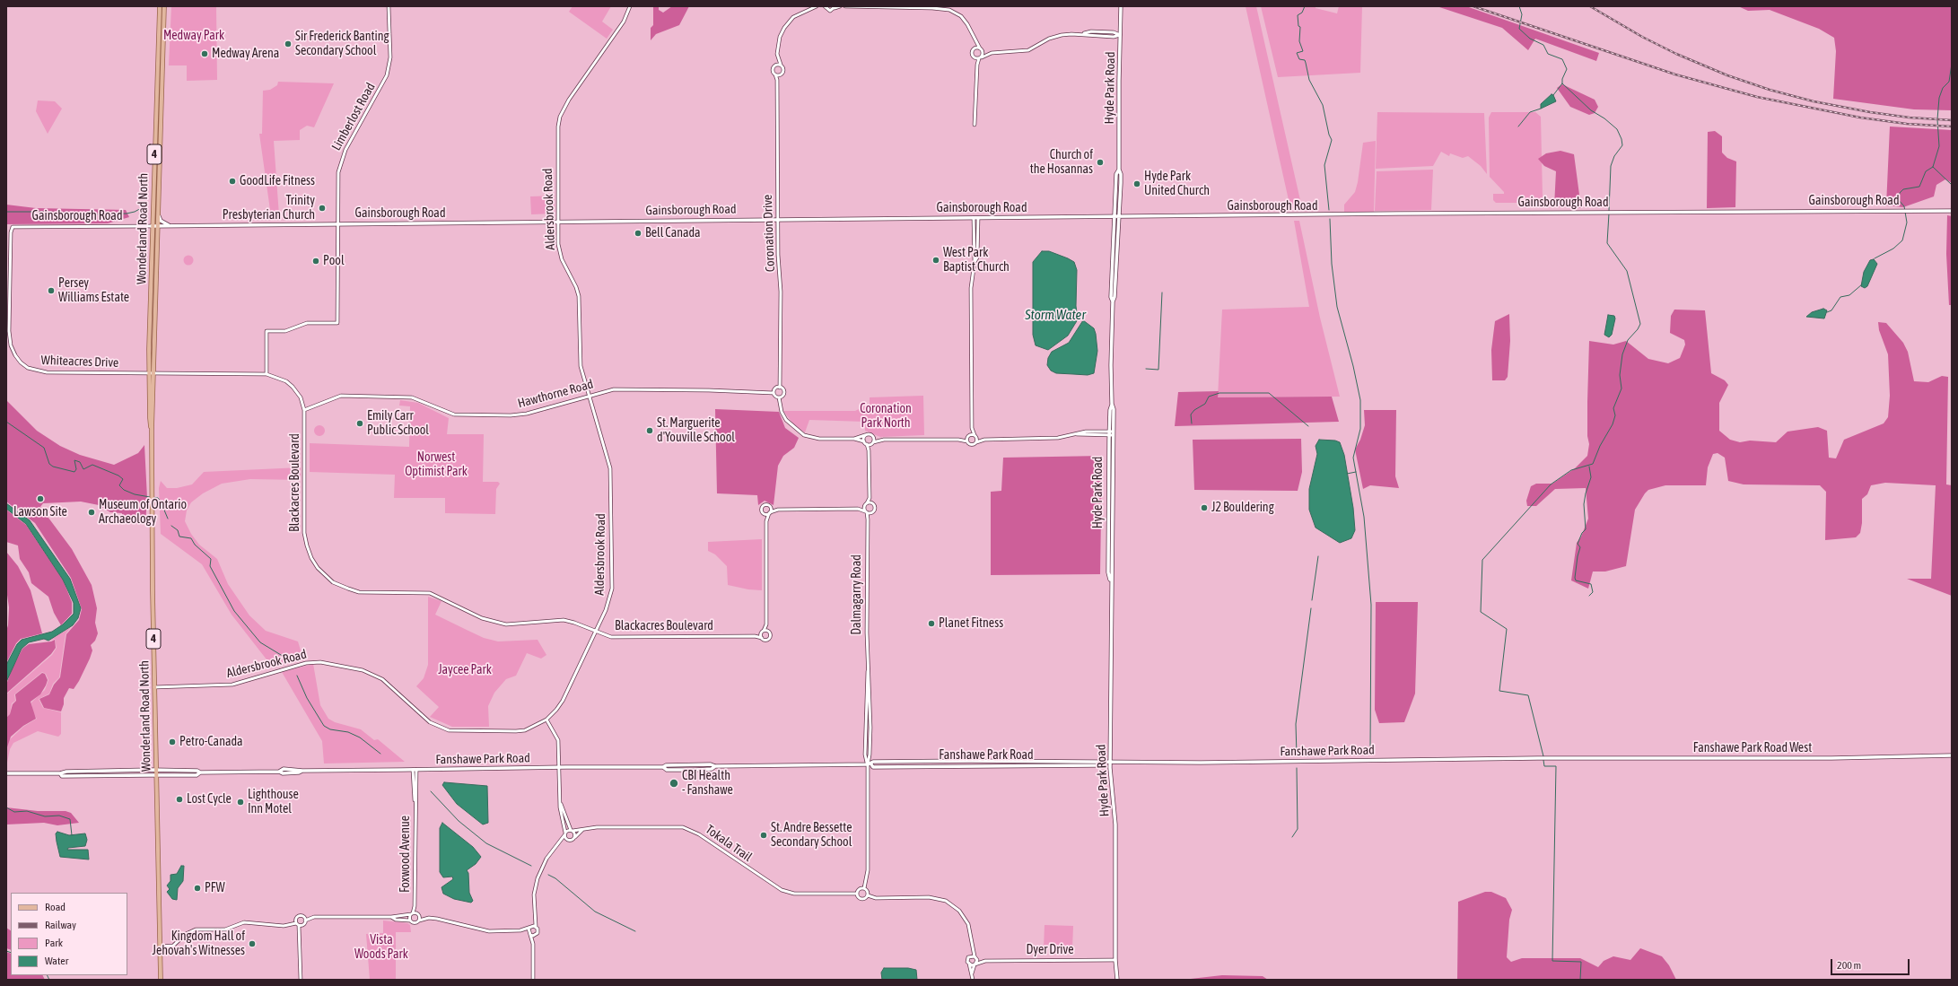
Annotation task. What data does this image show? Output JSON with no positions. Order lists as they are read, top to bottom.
{
  "streets": {
    "main road": [
      "Hyde Park Road",
      "4",
      "Gainsborough Road",
      "Wonderland Road North",
      "Fanshawe Park Road West",
      "Fanshawe Park Road"
    ],
    "street": [
      "Limberlost Road",
      "Aldersbrook Road",
      "Coronation Drive",
      "Whiteacres Drive",
      "Hawthorne Road",
      "Blackacres Boulevard",
      "Dalmagarry Road",
      "Tokala Trail",
      "Foxwood Avenue",
      "Dyer Drive"
    ]
  },
  "crossings": [
    ["Hyde Park Road", "Gainsborough Road"],
    ["Hyde Park Road", "Fanshawe Park Road"],
    ["Hyde Park Road", "Dyer Drive"],
    ["Limberlost Road", "Gainsborough Road"],
    ["Limberlost Road", "Blackacres Boulevard"],
    ["Gainsborough Road", "Aldersbrook Road"],
    ["Gainsborough Road", "Wonderland Road North"],
    ["Gainsborough Road", "Coronation Drive"],
    ["Gainsborough Road", "Whiteacres Drive"],
    ["Aldersbrook Road", "Wonderland Road North"],
    ["Aldersbrook Road", "Hawthorne Road"],
    ["Aldersbrook Road", "Blackacres Boulevard"],
    ["Wonderland Road North", "Whiteacres Drive"],
    ["Wonderland Road North", "Blackacres Boulevard"],
    ["Wonderland Road North", "Fanshawe Park Road"],
    ["Coronation Drive", "Hawthorne Road"],
    ["Whiteacres Drive", "Blackacres Boulevard"],
    ["Hawthorne Road", "Blackacres Boulevard"],
    ["Dalmagarry Road", "Fanshawe Park Road"],
    ["Dalmagarry Road", "Tokala Trail"],
    ["Fanshawe Park Road West", "Fanshawe Park Road"],
    ["Fanshawe Park Road", "Foxwood Avenue"]
  ],
  "water": ["Storm Water"],
  "parks": [
    "Medway Park",
    "Coronation Park North",
    "Norwest Optimist Park",
    "Jaycee Park",
    "Vista Woods Park"
  ],
  "places": [
    "Sir Frederick Banting Secondary School",
    "Medway Arena",
    "Church of the Hosannas",
    "GoodLife Fitness",
    "Hyde Park United Church",
    "Trinity Presbyterian Church",
    "Bell Canada",
    "West Park Baptist Church",
    "Pool",
    "Persey Williams Estate",
    "Emily Carr Public School",
    "St. Marguerite d'Youville School",
    "Lawson Site",
    "J2 Bouldering",
    "Museum of Ontario Archaeology",
    "Planet Fitness",
    "Petro-Canada",
    "CBI Health - Fanshawe",
    "Lost Cycle",
    "Lighthouse Inn Motel",
    "St. Andre Bessette Secondary School",
    "PFW",
    "Kingdom Hall of Jehovah's Witnesses"
  ],
  "legend": [
    "Road",
    "Railway",
    "Park",
    "Water"
  ],
  "scale_bar": "200 m"
}
